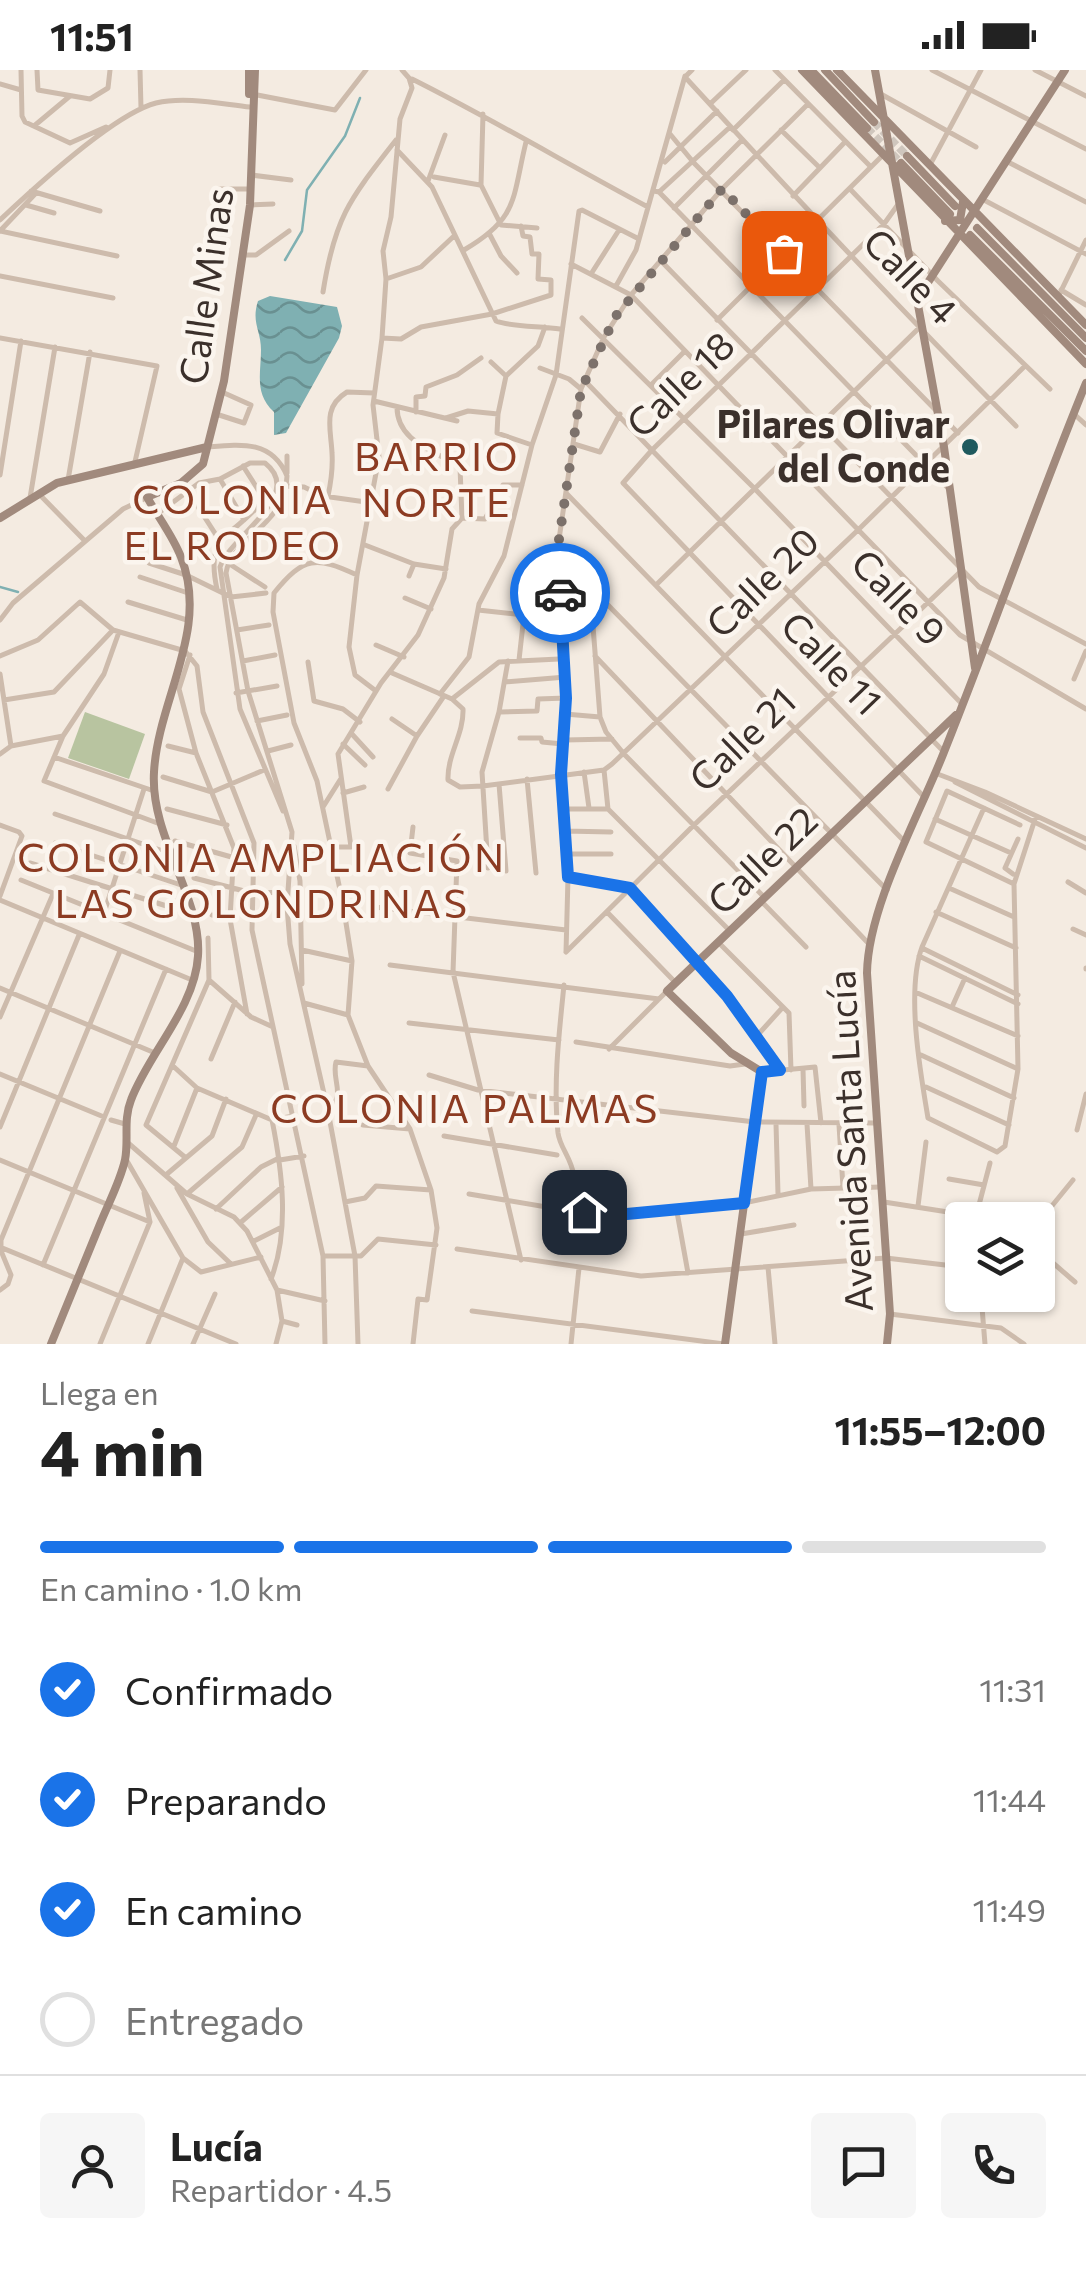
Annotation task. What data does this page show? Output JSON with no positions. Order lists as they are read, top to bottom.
{
  "streets": {
    "street": [
      "Calle 4",
      "Calle Minas",
      "Calle 18",
      "Calle 20",
      "Calle 9",
      "Calle 11",
      "Calle 21",
      "Calle 22",
      "Avenida Santa Lucía"
    ]
  },
  "crossings": [
    ["Calle 4", "Calle 18"],
    ["Calle 4", "Calle 20"],
    ["Calle 18", "Calle 9"],
    ["Calle 18", "Calle 11"],
    ["Calle 20", "Calle 9"],
    ["Calle 20", "Calle 11"],
    ["Calle 9", "Calle 21"],
    ["Calle 9", "Avenida Santa Lucía"],
    ["Calle 11", "Calle 21"],
    ["Calle 11", "Calle 22"],
    ["Calle 11", "Avenida Santa Lucía"],
    ["Calle 22", "Avenida Santa Lucía"]
  ],
  "districts": [
    "BARRIO NORTE",
    "COLONIA EL RODEO",
    "COLONIA AMPLIACIÓN LAS GOLONDRINAS",
    "COLONIA PALMAS"
  ],
  "places": ["Pilares Olivar del Conde"],
  "page": {
    "status": "11:51",
    "heading": ["4 min", "Llega en", "11:55–12:00"],
    "panel": ["Lucía", "Repartidor · 4.5"],
    "bar": "En camino · 1.0 km",
    "list": [
      ["Confirmado", "11:31"],
      ["Preparando", "11:44"],
      ["En camino", "11:49"],
      "Entregado"
    ]
  }
}
